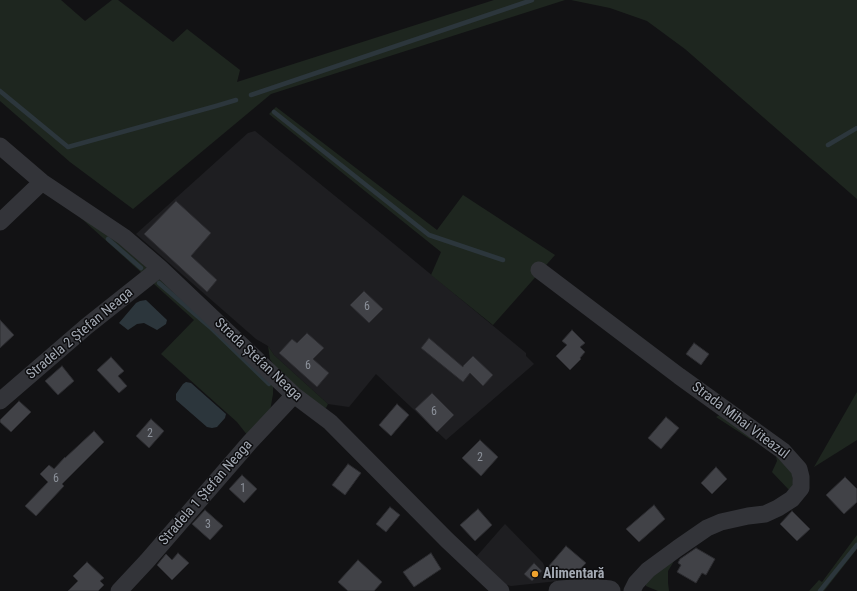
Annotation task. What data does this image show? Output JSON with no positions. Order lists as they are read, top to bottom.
{
  "streets": {
    "street": [
      "Stradela 2 Ștefan Neaga",
      "Strada Ștefan Neaga",
      "Strada Mihai Viteazul",
      "Stradela 1 Ștefan Neaga"
    ]
  },
  "crossings": [
    ["Stradela 2 Ștefan Neaga", "Strada Ștefan Neaga"],
    ["Strada Ștefan Neaga", "Stradela 1 Ștefan Neaga"]
  ],
  "places": ["Alimentară"],
  "house_numbers": [
    "6",
    "6",
    "6",
    "2",
    "2",
    "6",
    "1",
    "3"
  ]
}
